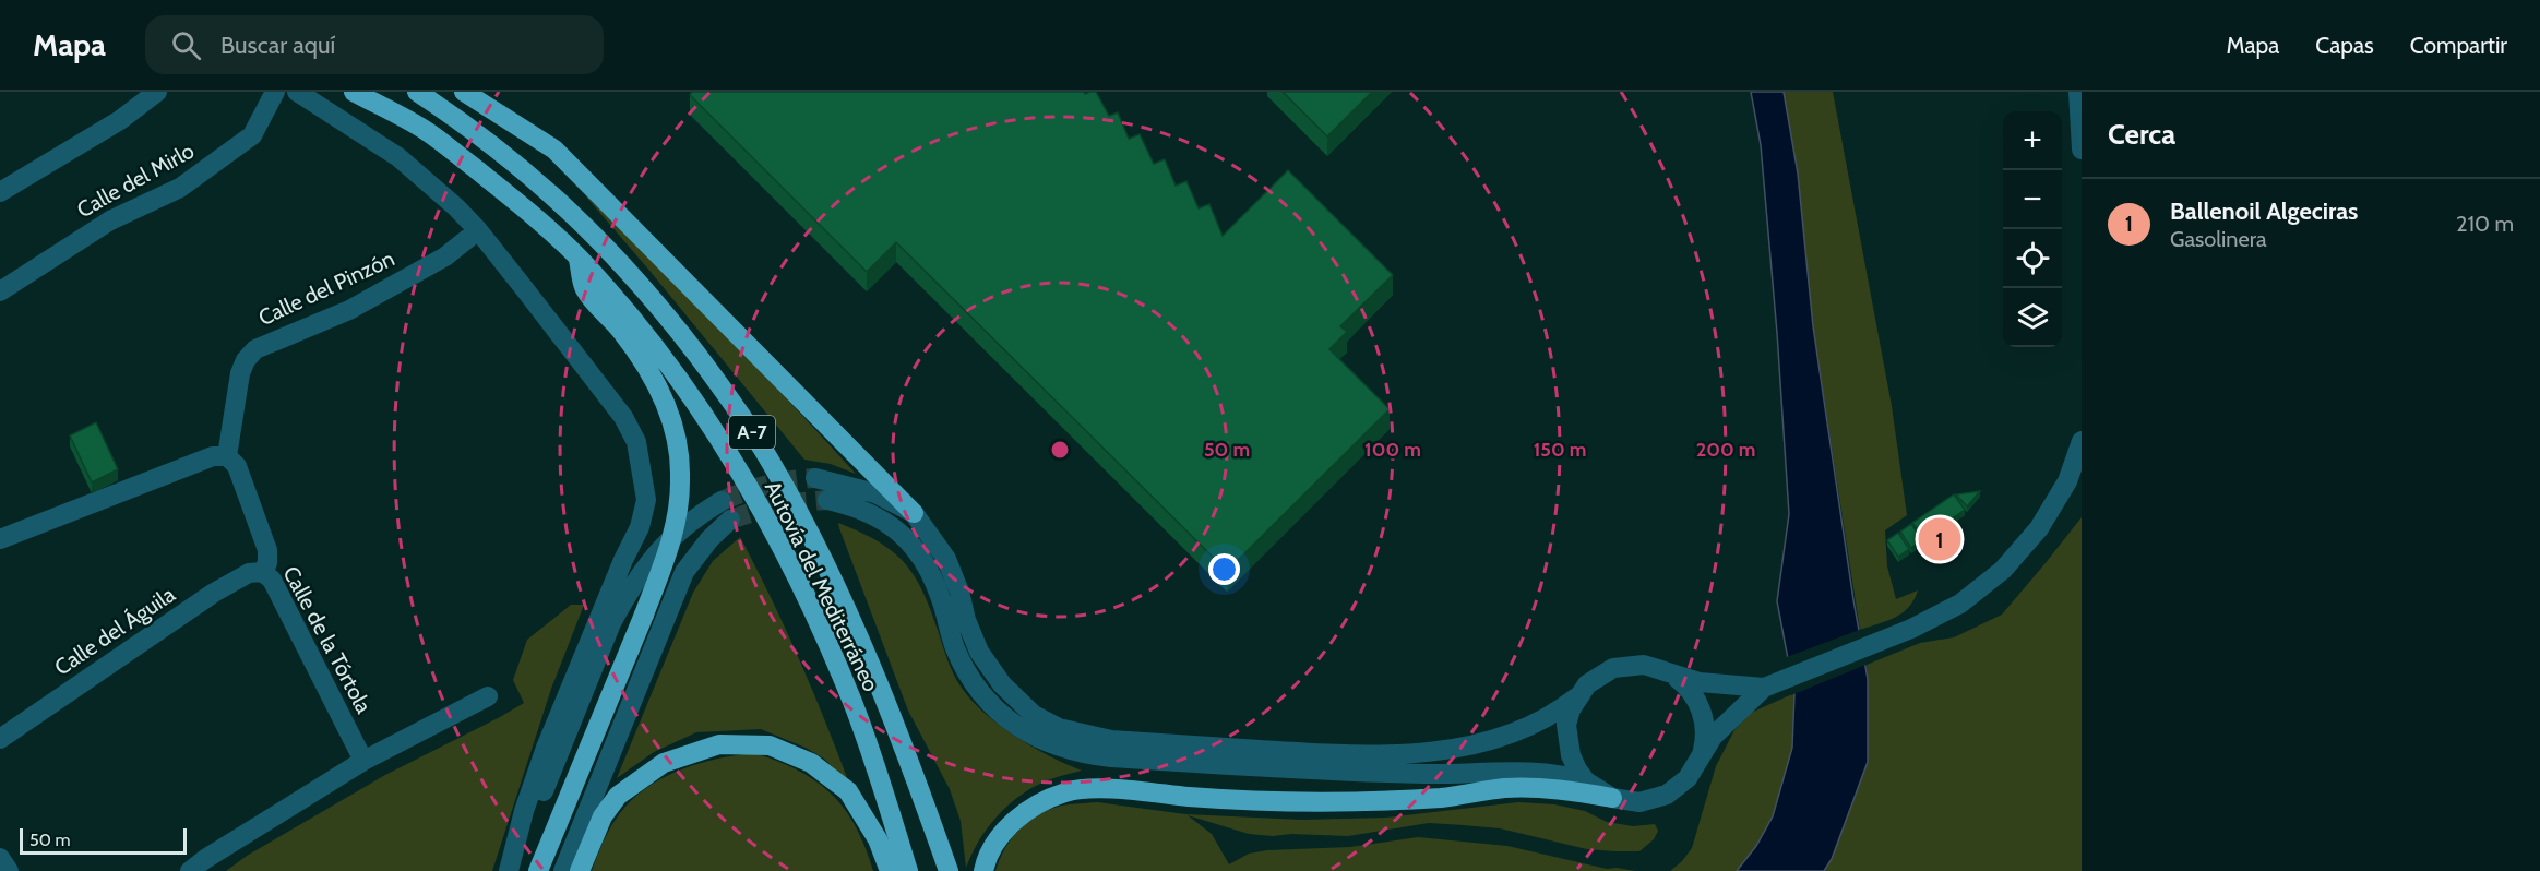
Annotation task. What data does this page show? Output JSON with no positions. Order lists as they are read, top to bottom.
{
  "streets": {
    "highway": ["A-7", "Autovía del Mediterráneo"],
    "street": [
      "Calle del Mirlo",
      "Calle del Pinzón",
      "Calle del Águila",
      "Calle de la Tórtola"
    ]
  },
  "crossings": [
    ["Calle del Pinzón", "Calle de la Tórtola"],
    ["Calle del Águila", "Calle de la Tórtola"]
  ],
  "scale_bar": "50 m",
  "page": {
    "header": "Mapa",
    "search": "Buscar aquí",
    "nav": ["Mapa", "Capas", "Compartir"],
    "heading": "Cerca",
    "map_buttons": ["+", "−"],
    "list": [
      {
        "mark": "1",
        "name": "Ballenoil Algeciras",
        "note": "Gasolinera",
        "value": "210 m"
      }
    ],
    "pins": "1",
    "scale": "50 m"
  },
  "rings": [
    "50 m",
    "100 m",
    "150 m",
    "200 m"
  ]
}
